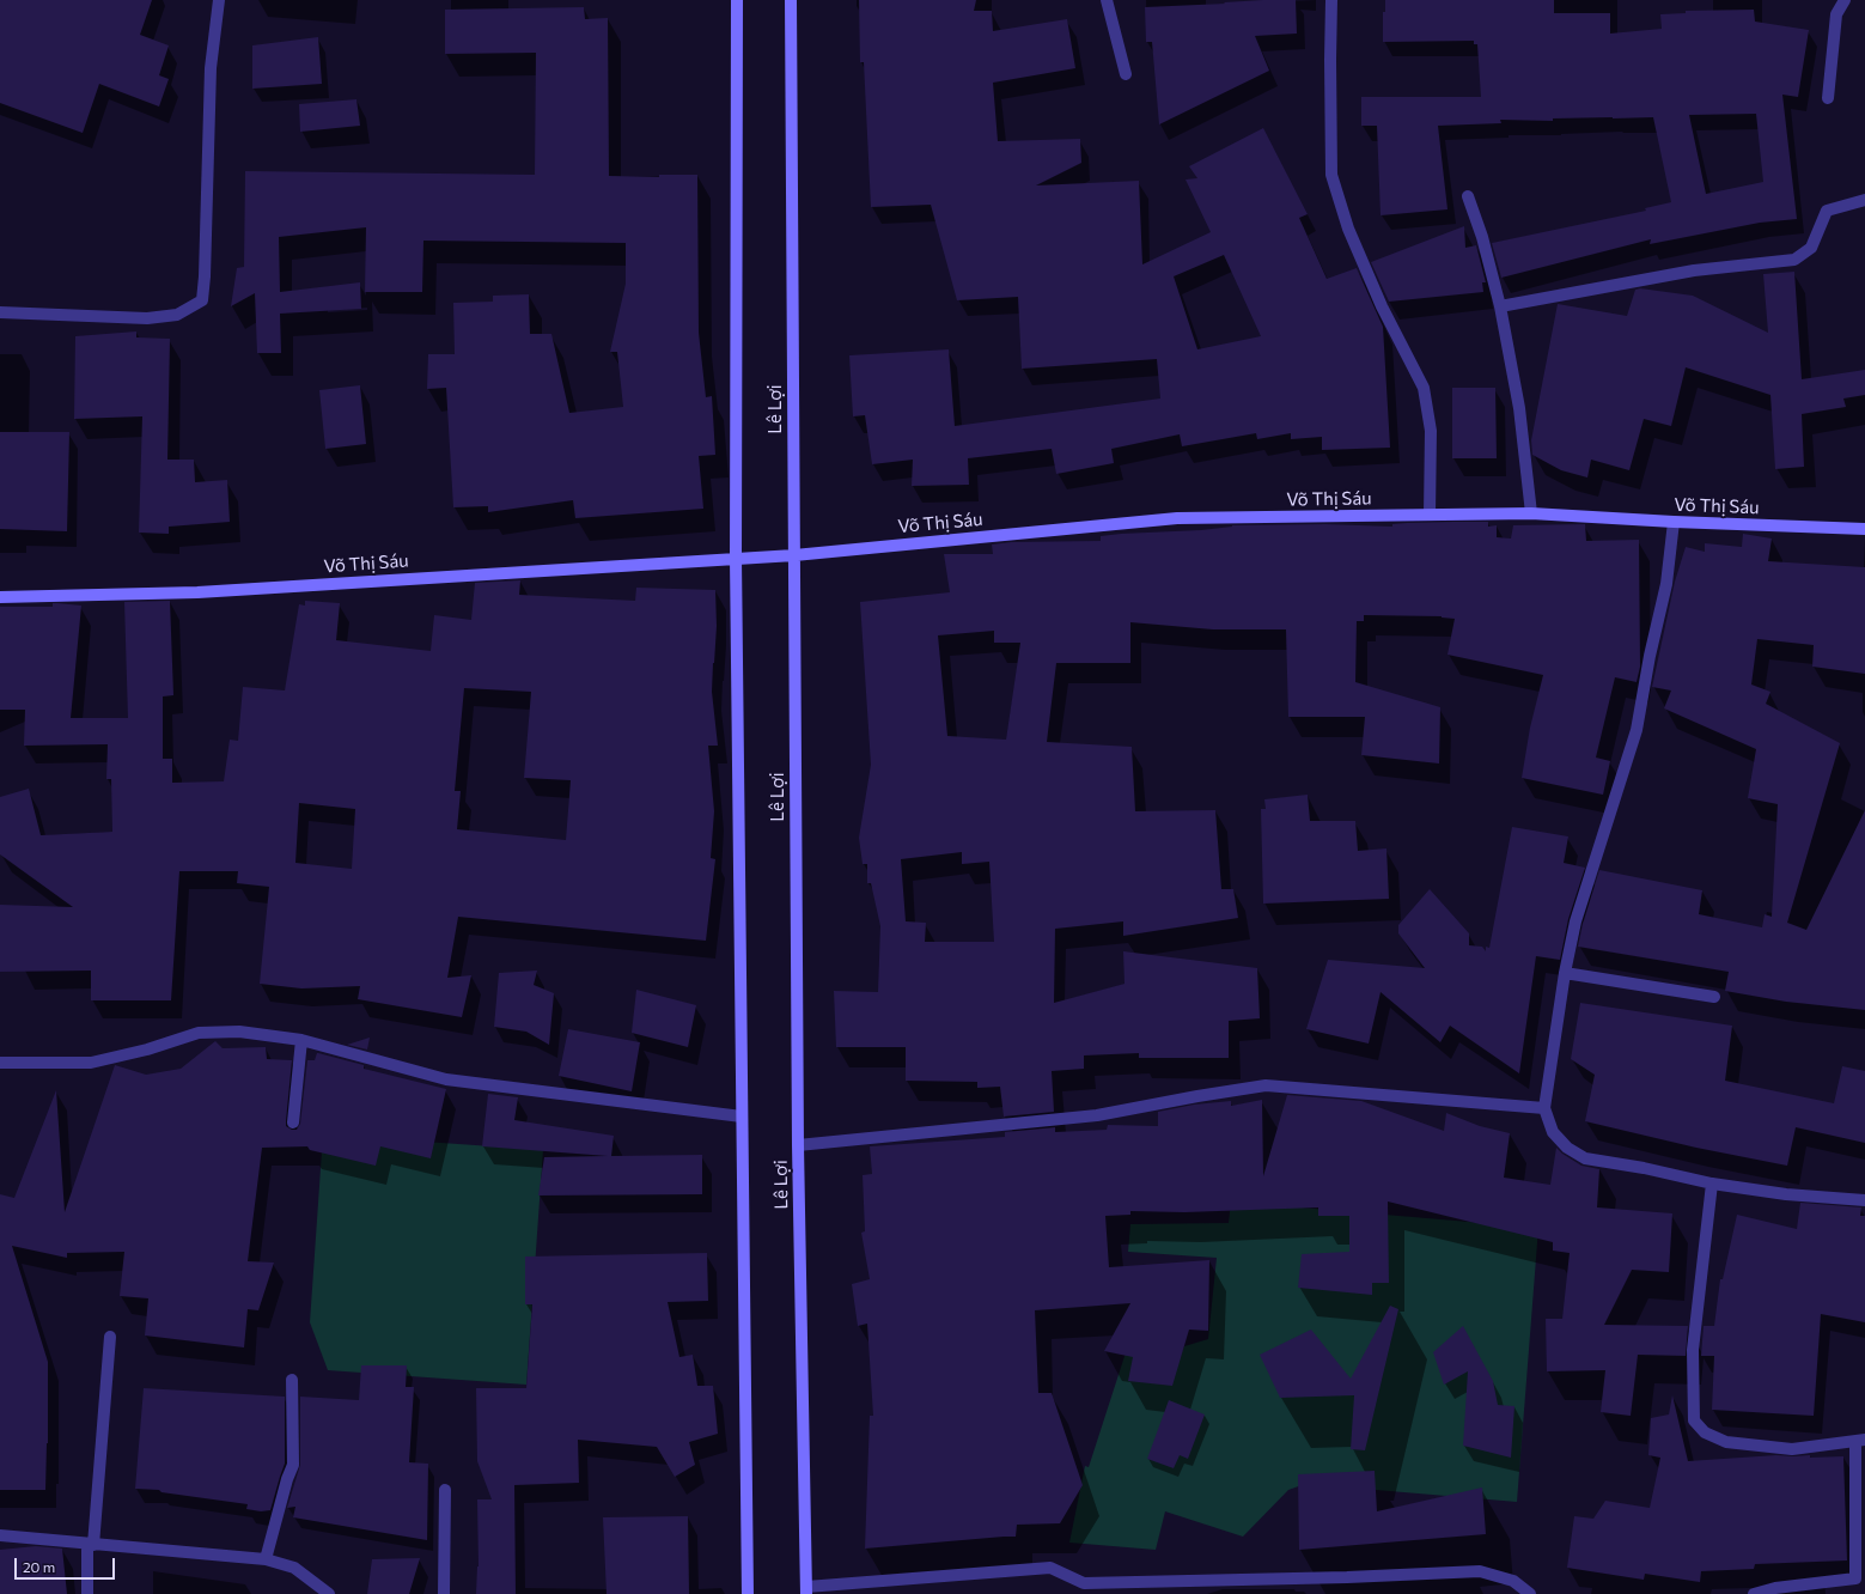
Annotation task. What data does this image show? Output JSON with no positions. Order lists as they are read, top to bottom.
{
  "streets": {
    "main road": ["Lê Lợi", "Võ Thị Sáu"]
  },
  "crossings": [
    ["Lê Lợi", "Võ Thị Sáu"]
  ],
  "scale_bar": "20 m"
}
